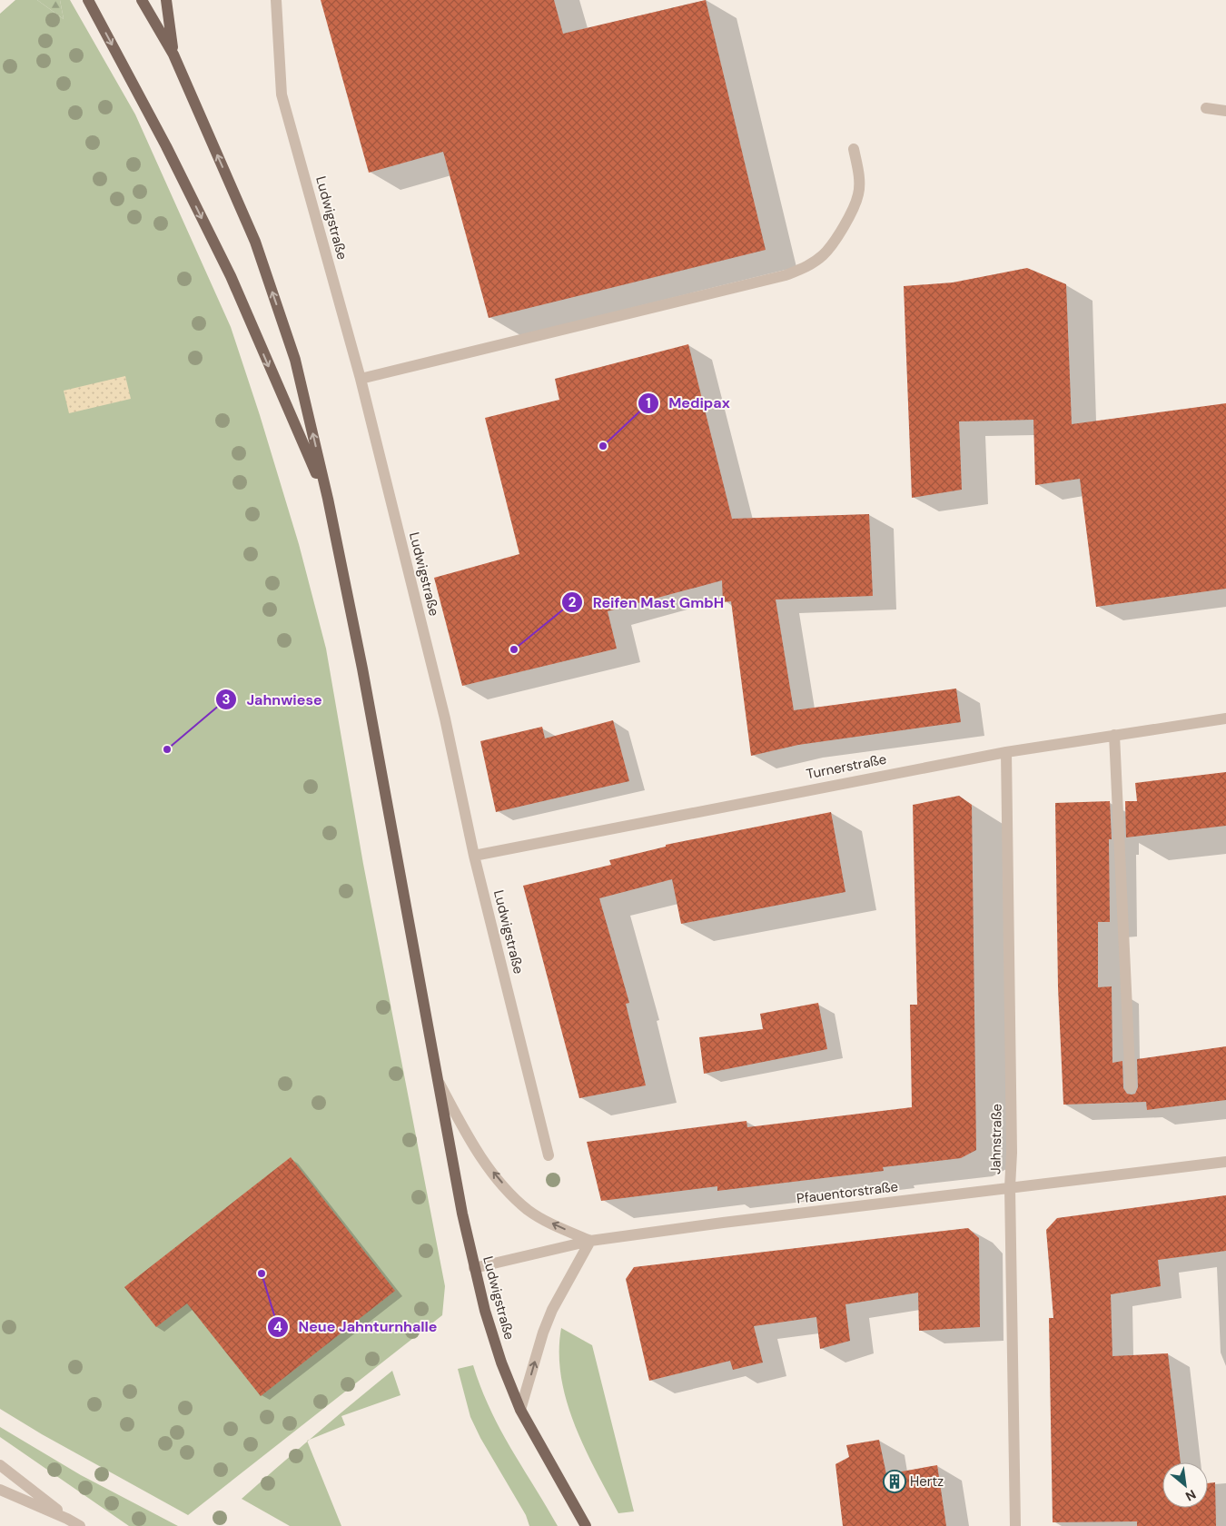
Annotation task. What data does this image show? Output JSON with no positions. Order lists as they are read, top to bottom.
{
  "streets": {
    "main road": ["Ludwigstraße"],
    "street": ["Turnerstraße", "Jahnstraße", "Pfauentorstraße"]
  },
  "crossings": [
    ["Ludwigstraße", "Turnerstraße"],
    ["Ludwigstraße", "Pfauentorstraße"],
    ["Turnerstraße", "Jahnstraße"],
    ["Jahnstraße", "Pfauentorstraße"]
  ],
  "places": {
    "other": [
      "Medipax",
      "Reifen Mast GmbH",
      "Jahnwiese",
      "Neue Jahnturnhalle"
    ],
    "building": ["Hertz"]
  },
  "north": "bottom right"
}
